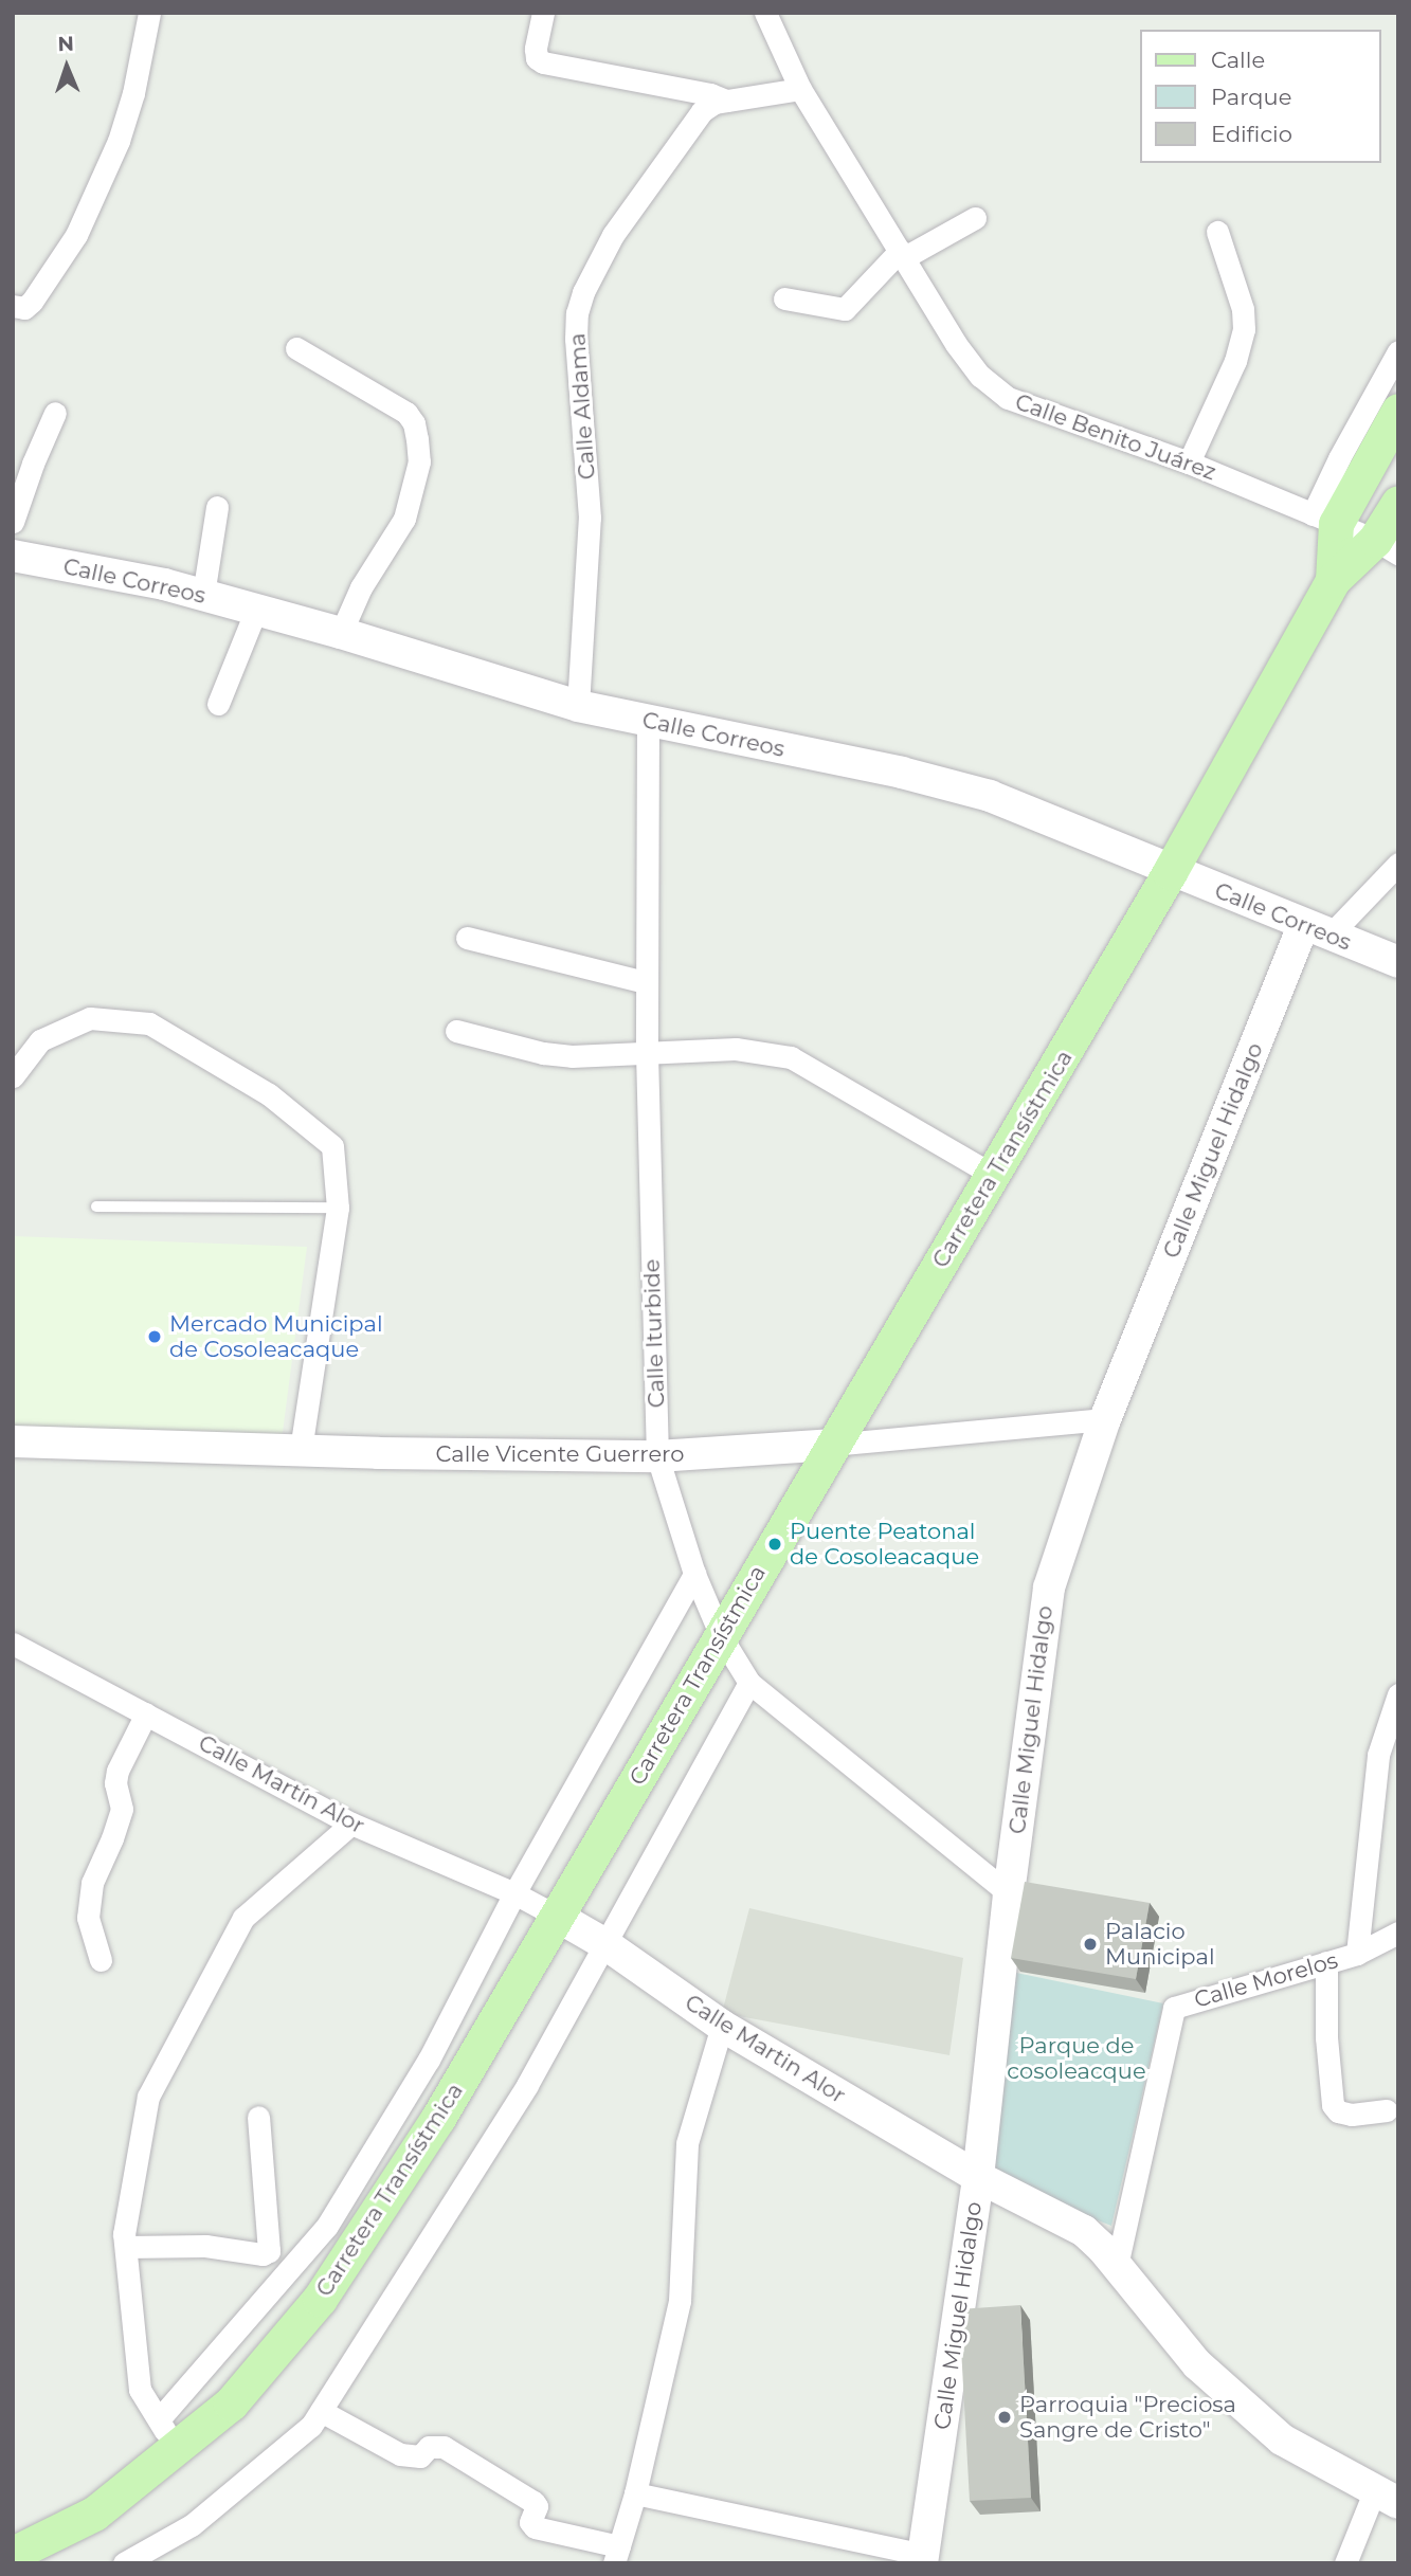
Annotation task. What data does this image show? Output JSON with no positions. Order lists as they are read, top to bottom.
{
  "streets": {
    "main road": [
      "Calle Correos",
      "Calle Miguel Hidalgo",
      "Carretera Transístmica",
      "Calle Vicente Guerrero",
      "Calle Martin Alor"
    ],
    "street": [
      "Calle Aldama",
      "Calle Benito Juárez",
      "Calle Iturbide",
      "Calle Martín Alor",
      "Calle Morelos"
    ]
  },
  "crossings": [
    ["Calle Aldama", "Calle Benito Juárez"],
    ["Calle Aldama", "Calle Correos"],
    ["Calle Benito Juárez", "Carretera Transístmica"],
    ["Calle Correos", "Calle Miguel Hidalgo"],
    ["Calle Correos", "Carretera Transístmica"],
    ["Calle Correos", "Calle Iturbide"],
    ["Calle Miguel Hidalgo", "Calle Iturbide"],
    ["Calle Miguel Hidalgo", "Calle Vicente Guerrero"],
    ["Calle Miguel Hidalgo", "Calle Martin Alor"],
    ["Carretera Transístmica", "Calle Iturbide"],
    ["Carretera Transístmica", "Calle Vicente Guerrero"],
    ["Carretera Transístmica", "Calle Martín Alor"],
    ["Carretera Transístmica", "Calle Martin Alor"],
    ["Calle Iturbide", "Calle Vicente Guerrero"],
    ["Calle Martín Alor", "Calle Martin Alor"],
    ["Calle Morelos", "Calle Martin Alor"]
  ],
  "parks": ["Parque de cosoleacque"],
  "places": [
    "Mercado Municipal de Cosoleacaque",
    "Puente Peatonal de Cosoleacaque",
    "Palacio Municipal",
    "Parroquia \"Preciosa Sangre de Cristo\""
  ],
  "legend": ["Calle", "Parque", "Edificio"],
  "north": "top"
}
